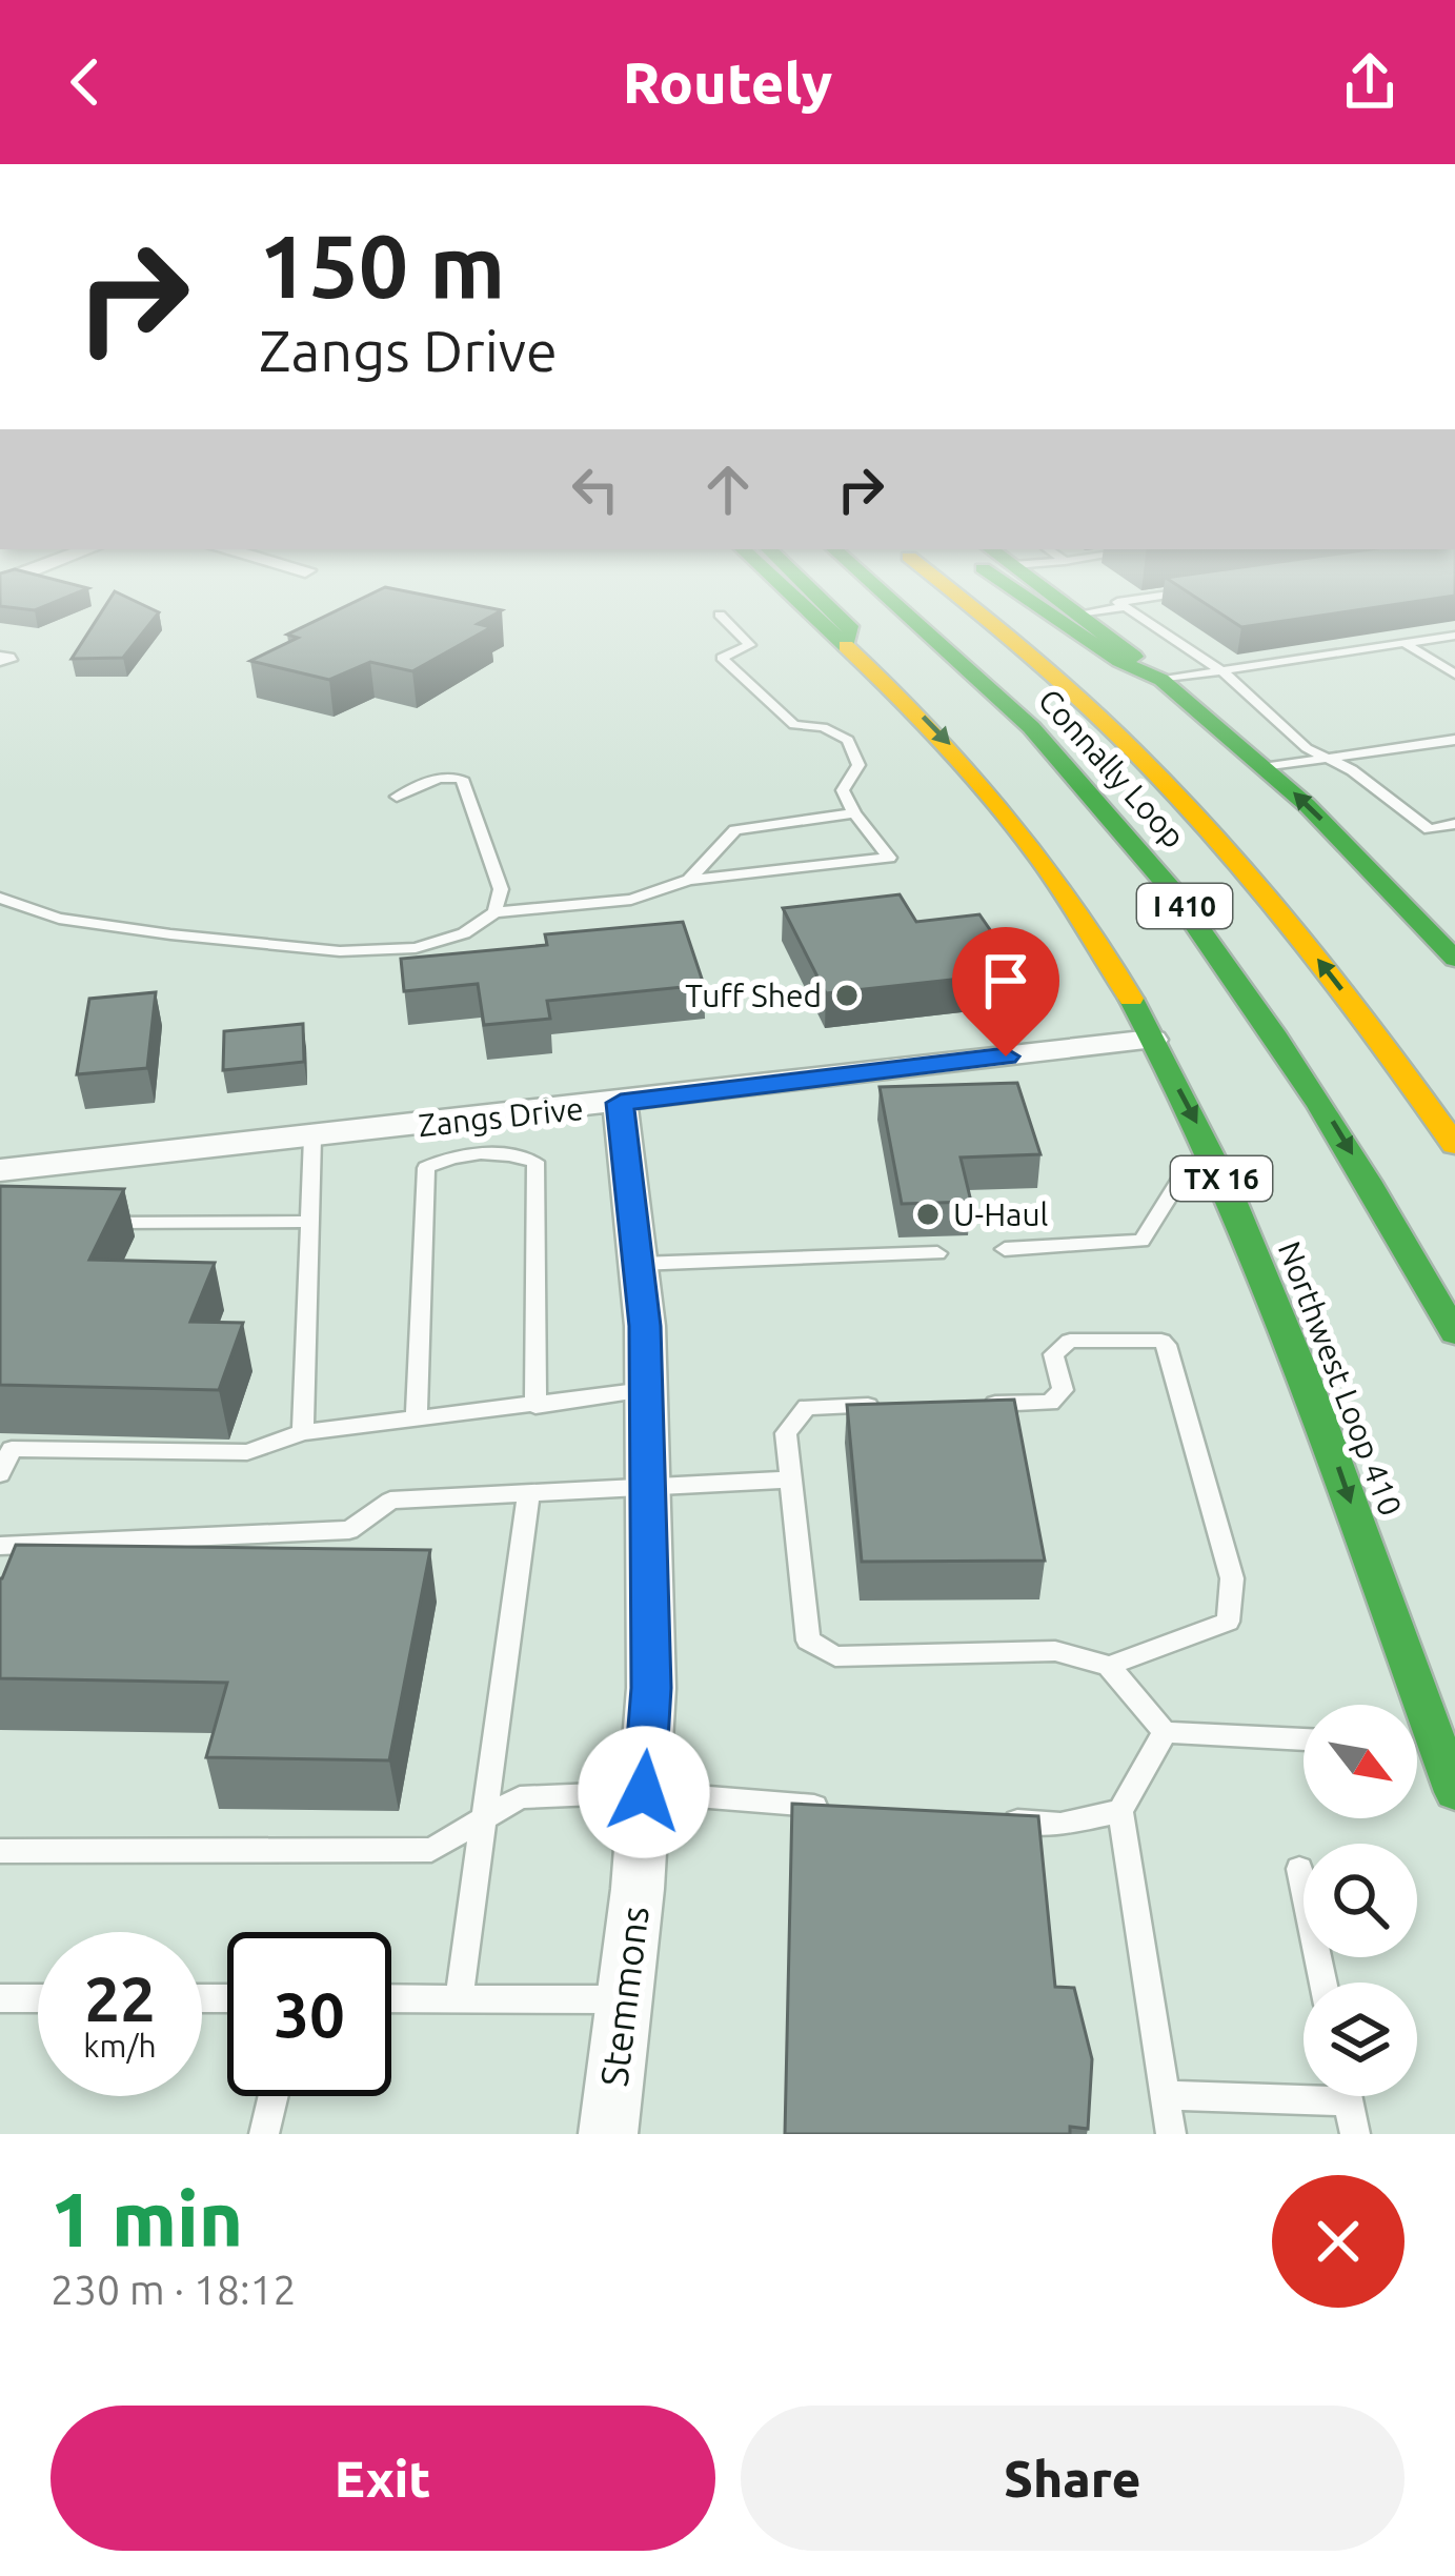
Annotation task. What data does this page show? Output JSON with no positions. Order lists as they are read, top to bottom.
{
  "streets": {
    "main road": [
      "Connally Loop",
      "I 410",
      "TX 16",
      "Northwest Loop 410"
    ],
    "street": ["Zangs Drive", "Stemmons"]
  },
  "crossings": [
    ["Zangs Drive", "Northwest Loop 410"],
    ["Zangs Drive", "Stemmons"],
    ["TX 16", "Northwest Loop 410"]
  ],
  "one_way": ["Northwest Loop 410"],
  "places": ["Tuff Shed", "U-Haul"],
  "north": "bottom right",
  "page": {
    "header": "Routely",
    "turn": ["150 m", "Zangs Drive"],
    "speed": "22 km/h",
    "limit": "30",
    "heading": ["1 min", "230 m · 18:12"],
    "buttons": ["Exit", "Share"]
  }
}
